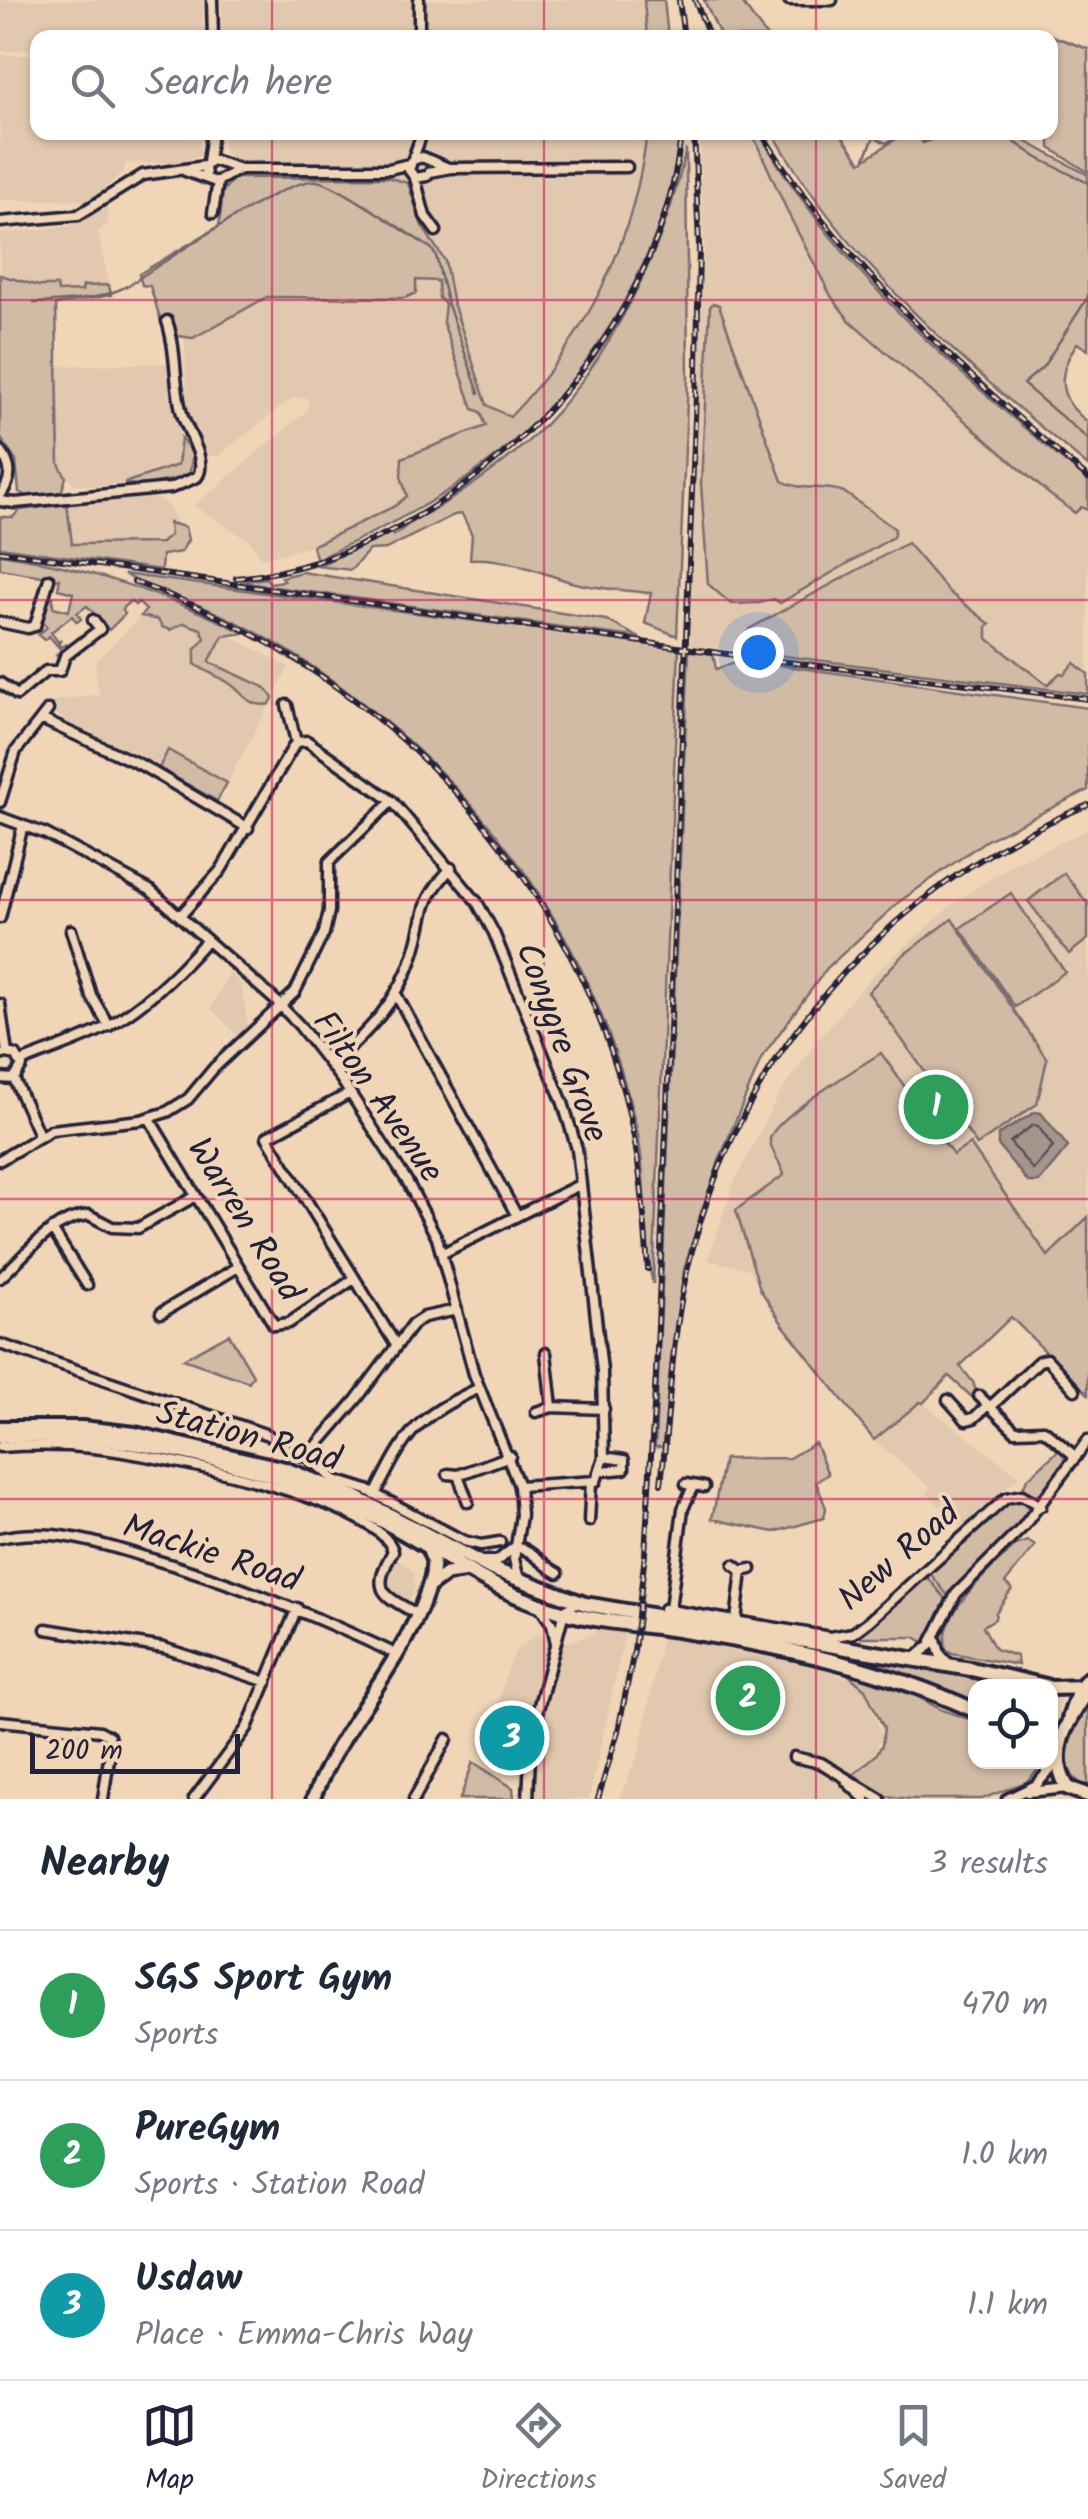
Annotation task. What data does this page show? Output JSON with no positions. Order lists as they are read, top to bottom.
{
  "streets": {
    "main road": ["Station Road"],
    "street": [
      "Conygre Grove",
      "Filton Avenue",
      "Warren Road",
      "Mackie Road",
      "New Road"
    ]
  },
  "crossings": [
    ["Filton Avenue", "Station Road"],
    ["Station Road", "New Road"]
  ],
  "scale_bar": "200 m",
  "page": {
    "search": "Search here",
    "pins": ["1", "2", "3"],
    "scale": "200 m",
    "heading": ["Nearby", "3 results"],
    "list": [
      {
        "mark": "1",
        "name": "SGS Sport Gym",
        "note": "Sports",
        "value": "470 m"
      },
      {
        "mark": "2",
        "name": "PureGym",
        "note": "Sports · Station Road",
        "value": "1.0 km"
      },
      {
        "mark": "3",
        "name": "Usdaw",
        "note": "Place · Emma-Chris Way",
        "value": "1.1 km"
      }
    ],
    "nav": ["Map", "Directions", "Saved"]
  }
}
